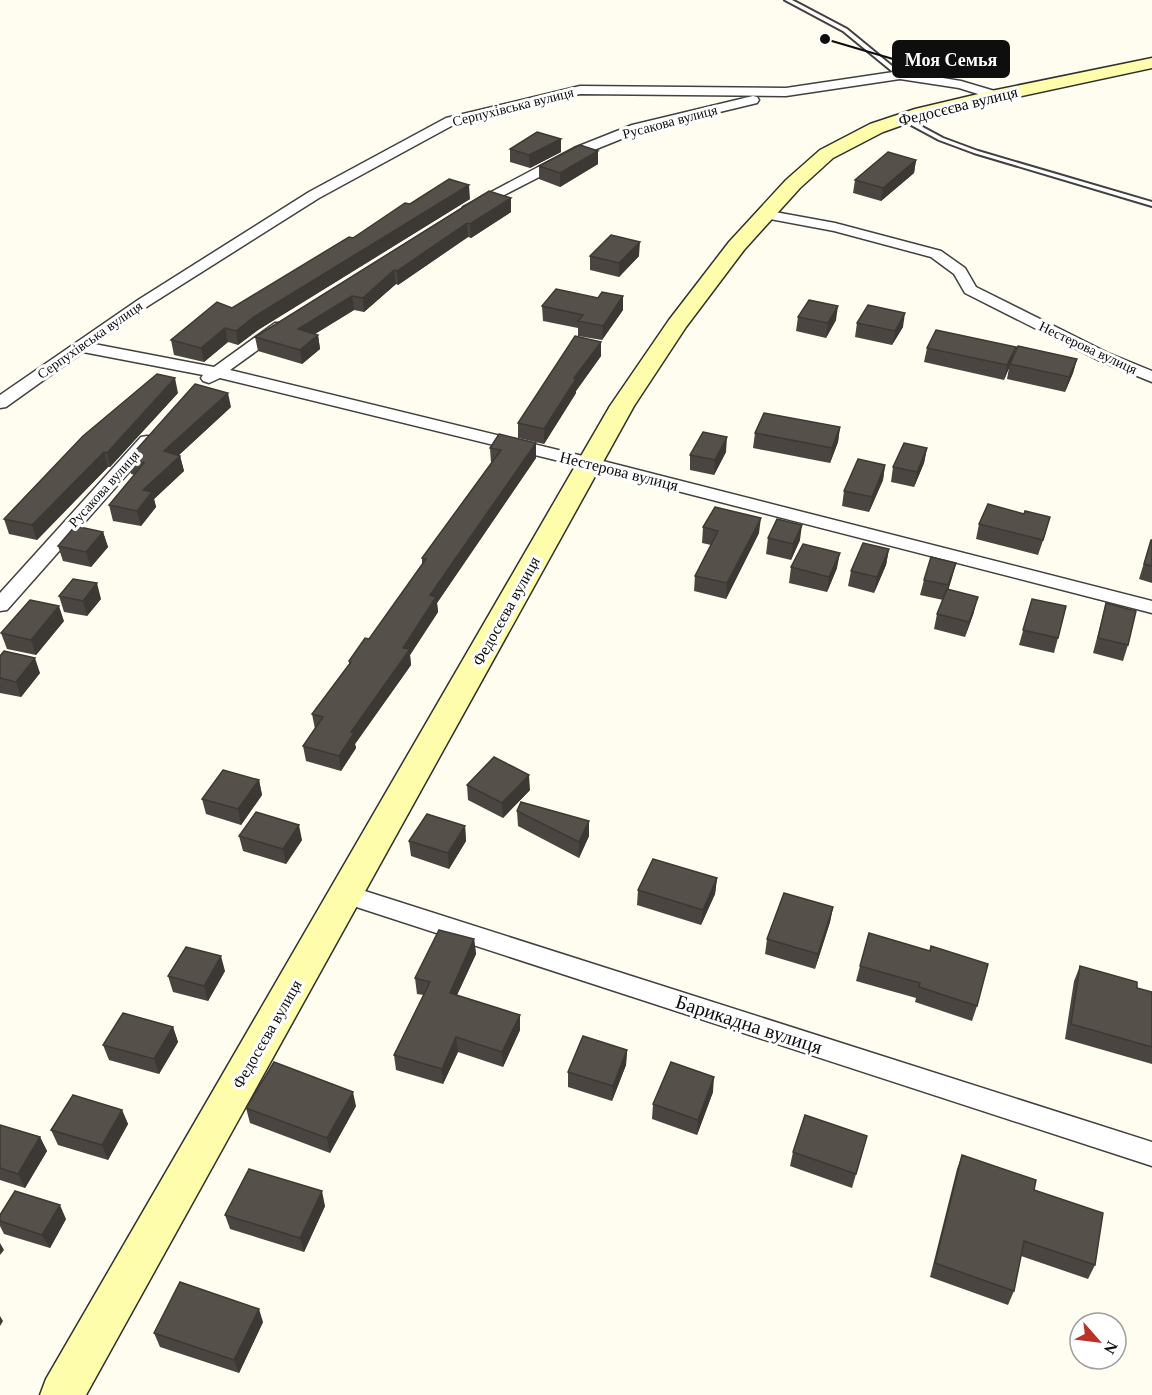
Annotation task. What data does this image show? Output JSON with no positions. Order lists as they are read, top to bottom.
{
  "streets": {
    "main road": ["Федосєєва вулиця"],
    "street": [
      "Серпухівська вулиця",
      "Русакова вулиця",
      "Нестерова вулиця",
      "Барикадна вулиця"
    ]
  },
  "crossings": [
    ["Федосєєва вулиця", "Серпухівська вулиця"],
    ["Федосєєва вулиця", "Нестерова вулиця"],
    ["Федосєєва вулиця", "Барикадна вулиця"],
    ["Серпухівська вулиця", "Русакова вулиця"],
    ["Серпухівська вулиця", "Нестерова вулиця"]
  ],
  "places": ["Моя Семья"],
  "north": "bottom right"
}
